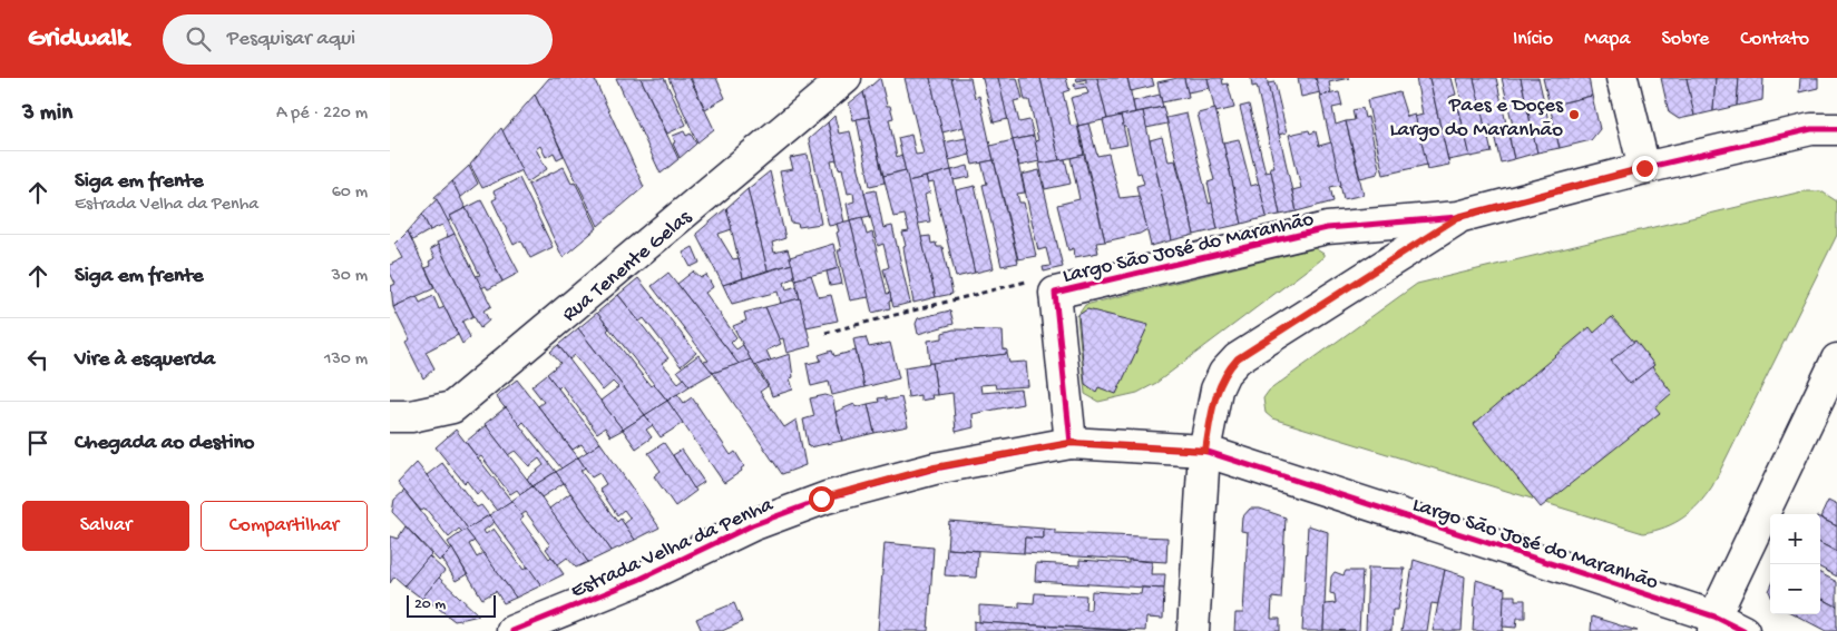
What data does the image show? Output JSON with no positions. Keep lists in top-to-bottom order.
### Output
{
  "streets": {
    "street": ["Largo São José do Maranhão", "Rua Tenente Gelas", "Estrada Velha da Penha"]
  },
  "crossings": [
    ["Largo São José do Maranhão", "Estrada Velha da Penha"]
  ],
  "places": ["Paes e Doçes Largo do Maranhão"],
  "scale_bar": "20 m",
  "page": {
    "header": "Gridwalk",
    "search": "Pesquisar aqui",
    "nav": [
      "Início",
      "Mapa",
      "Sobre",
      "Contato"
    ],
    "heading": ["3 min", "A pé · 220 m"],
    "list": [
      ["Siga em frente", "Estrada Velha da Penha", "60 m"],
      ["Siga em frente", "30 m"],
      ["Vire à esquerda", "130 m"],
      "Chegada ao destino"
    ],
    "buttons": ["Salvar", "Compartilhar"],
    "map_buttons": ["+", "−"],
    "scale": "20 m"
  }
}
